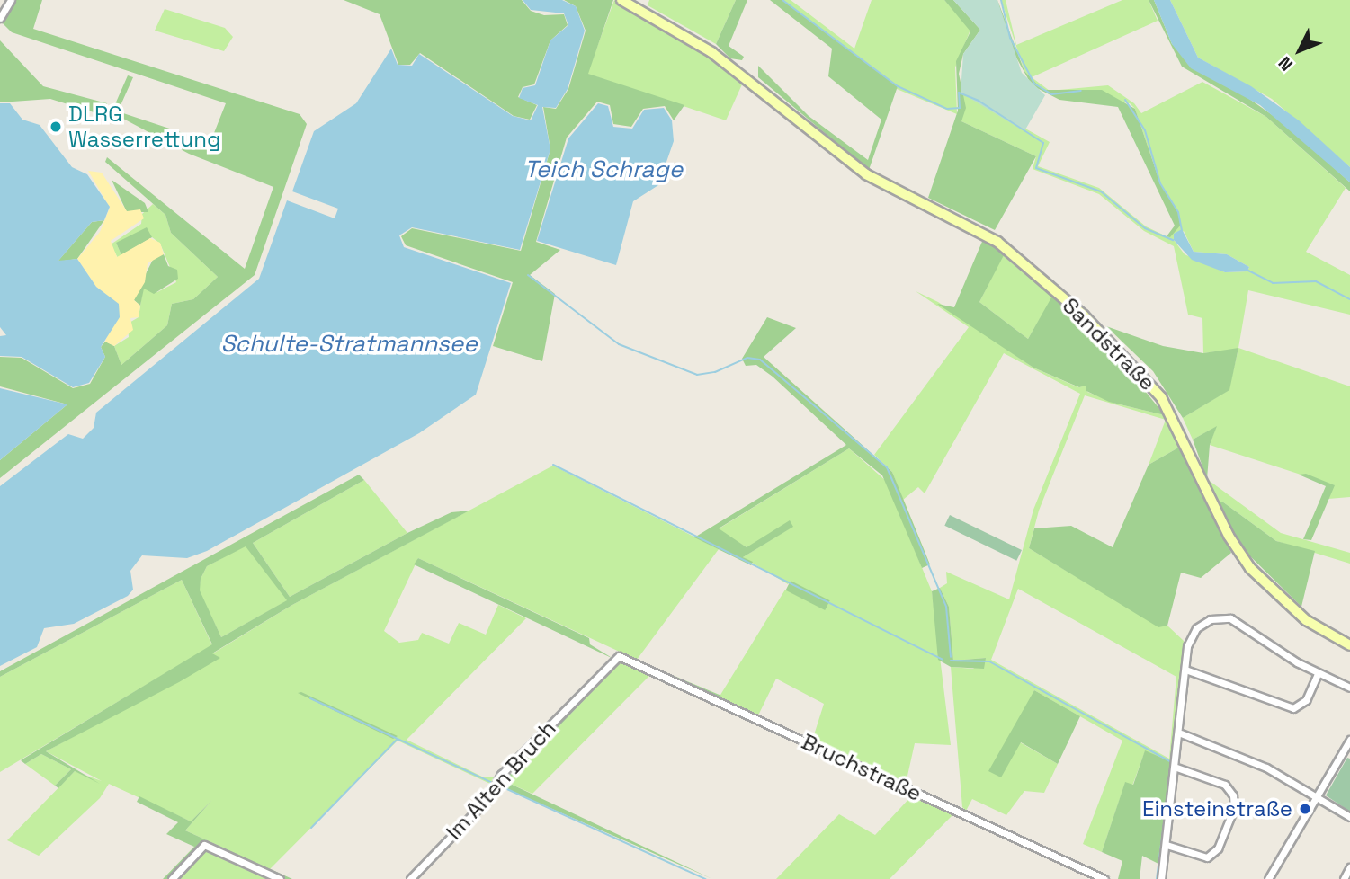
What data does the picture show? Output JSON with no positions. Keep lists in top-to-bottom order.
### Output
{
  "streets": {
    "main road": ["Sandstraße"],
    "street": ["Bruchstraße", "Im Alten Bruch"]
  },
  "crossings": [
    ["Bruchstraße", "Im Alten Bruch"]
  ],
  "water": ["Teich Schrage", "Schulte-Stratmannsee"],
  "places": ["DLRG Wasserrettung", "Einsteinstraße"],
  "north": "bottom left"
}
